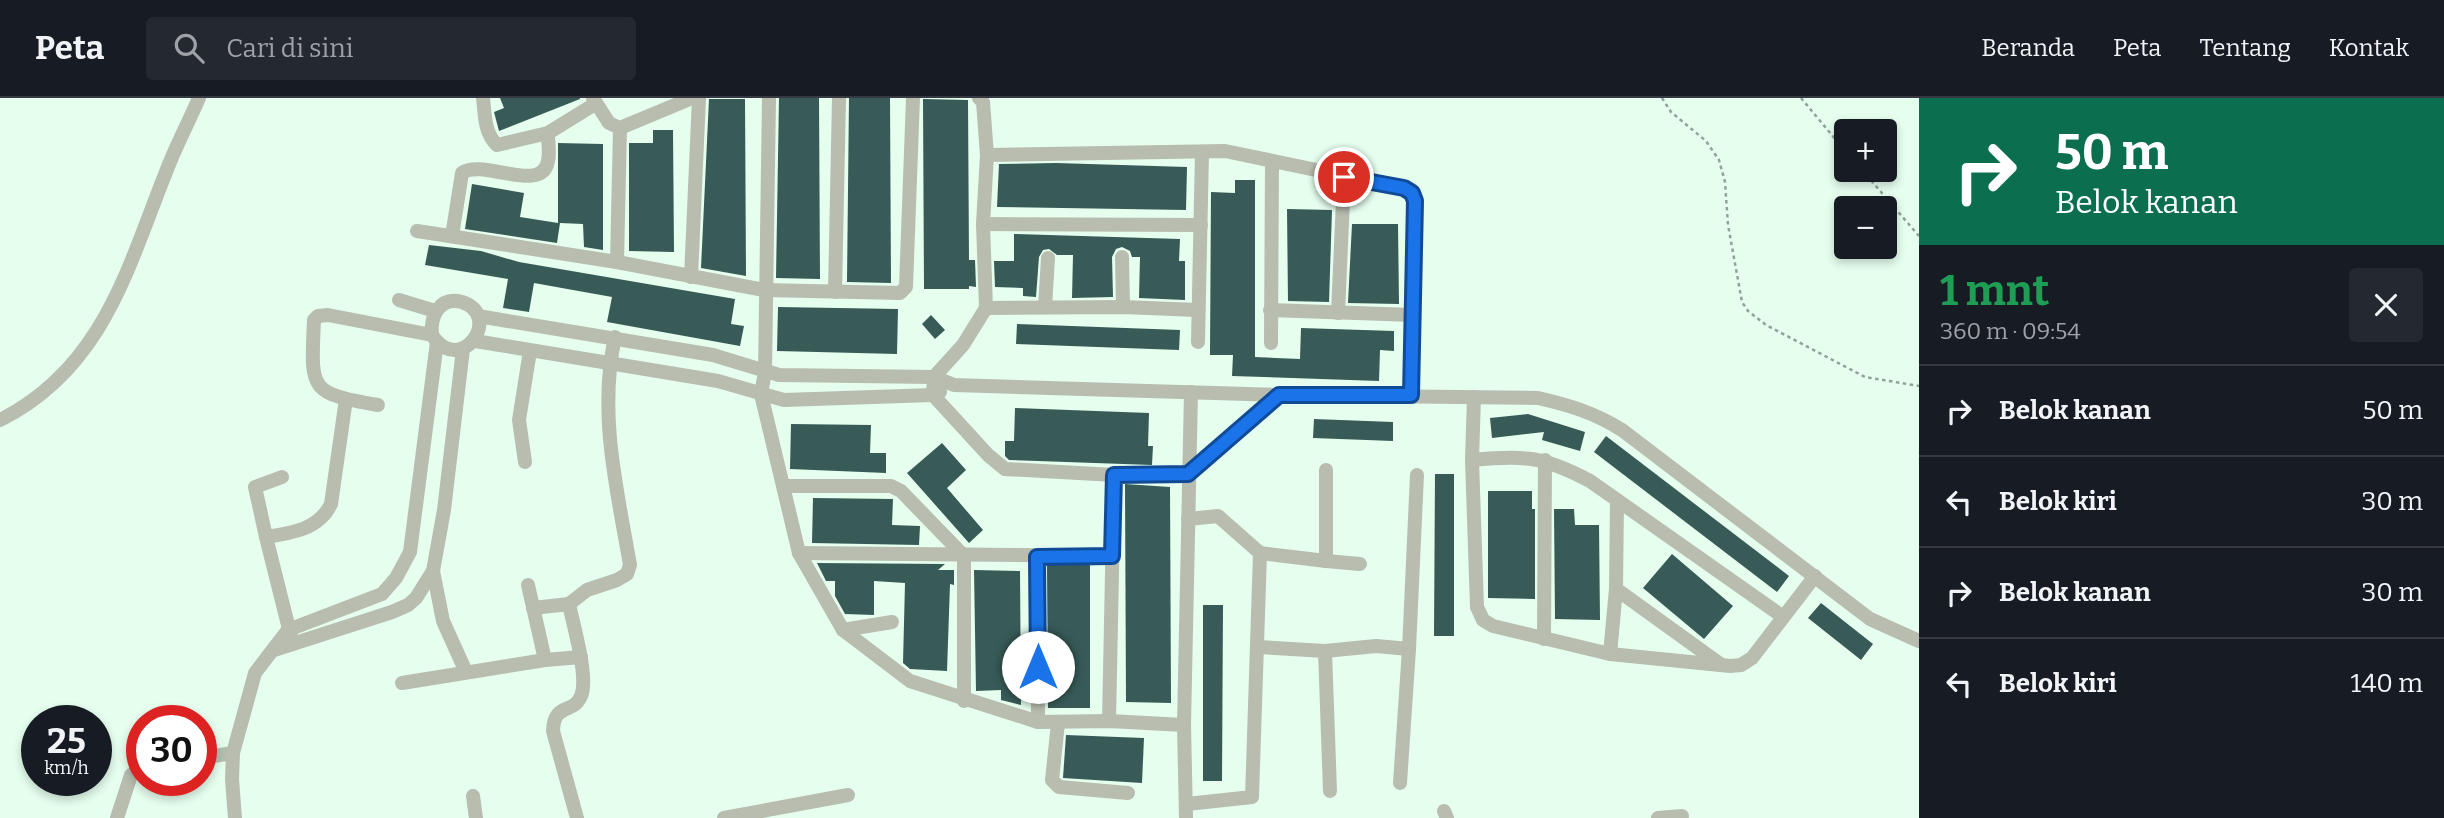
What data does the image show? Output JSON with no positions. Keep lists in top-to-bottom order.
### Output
{
  "page": {
    "header": "Peta",
    "search": "Cari di sini",
    "nav": [
      "Beranda",
      "Peta",
      "Tentang",
      "Kontak"
    ],
    "turn": ["50 m", "Belok kanan"],
    "map_buttons": ["+", "−"],
    "heading": ["1 mnt", "360 m · 09:54"],
    "list": [
      {
        "name": "Belok kanan",
        "value": "50 m"
      },
      {
        "name": "Belok kiri",
        "value": "30 m"
      },
      {
        "name": "Belok kanan",
        "value": "30 m"
      },
      {
        "name": "Belok kiri",
        "value": "140 m"
      }
    ],
    "speed": "25 km/h",
    "limit": "30"
  }
}
